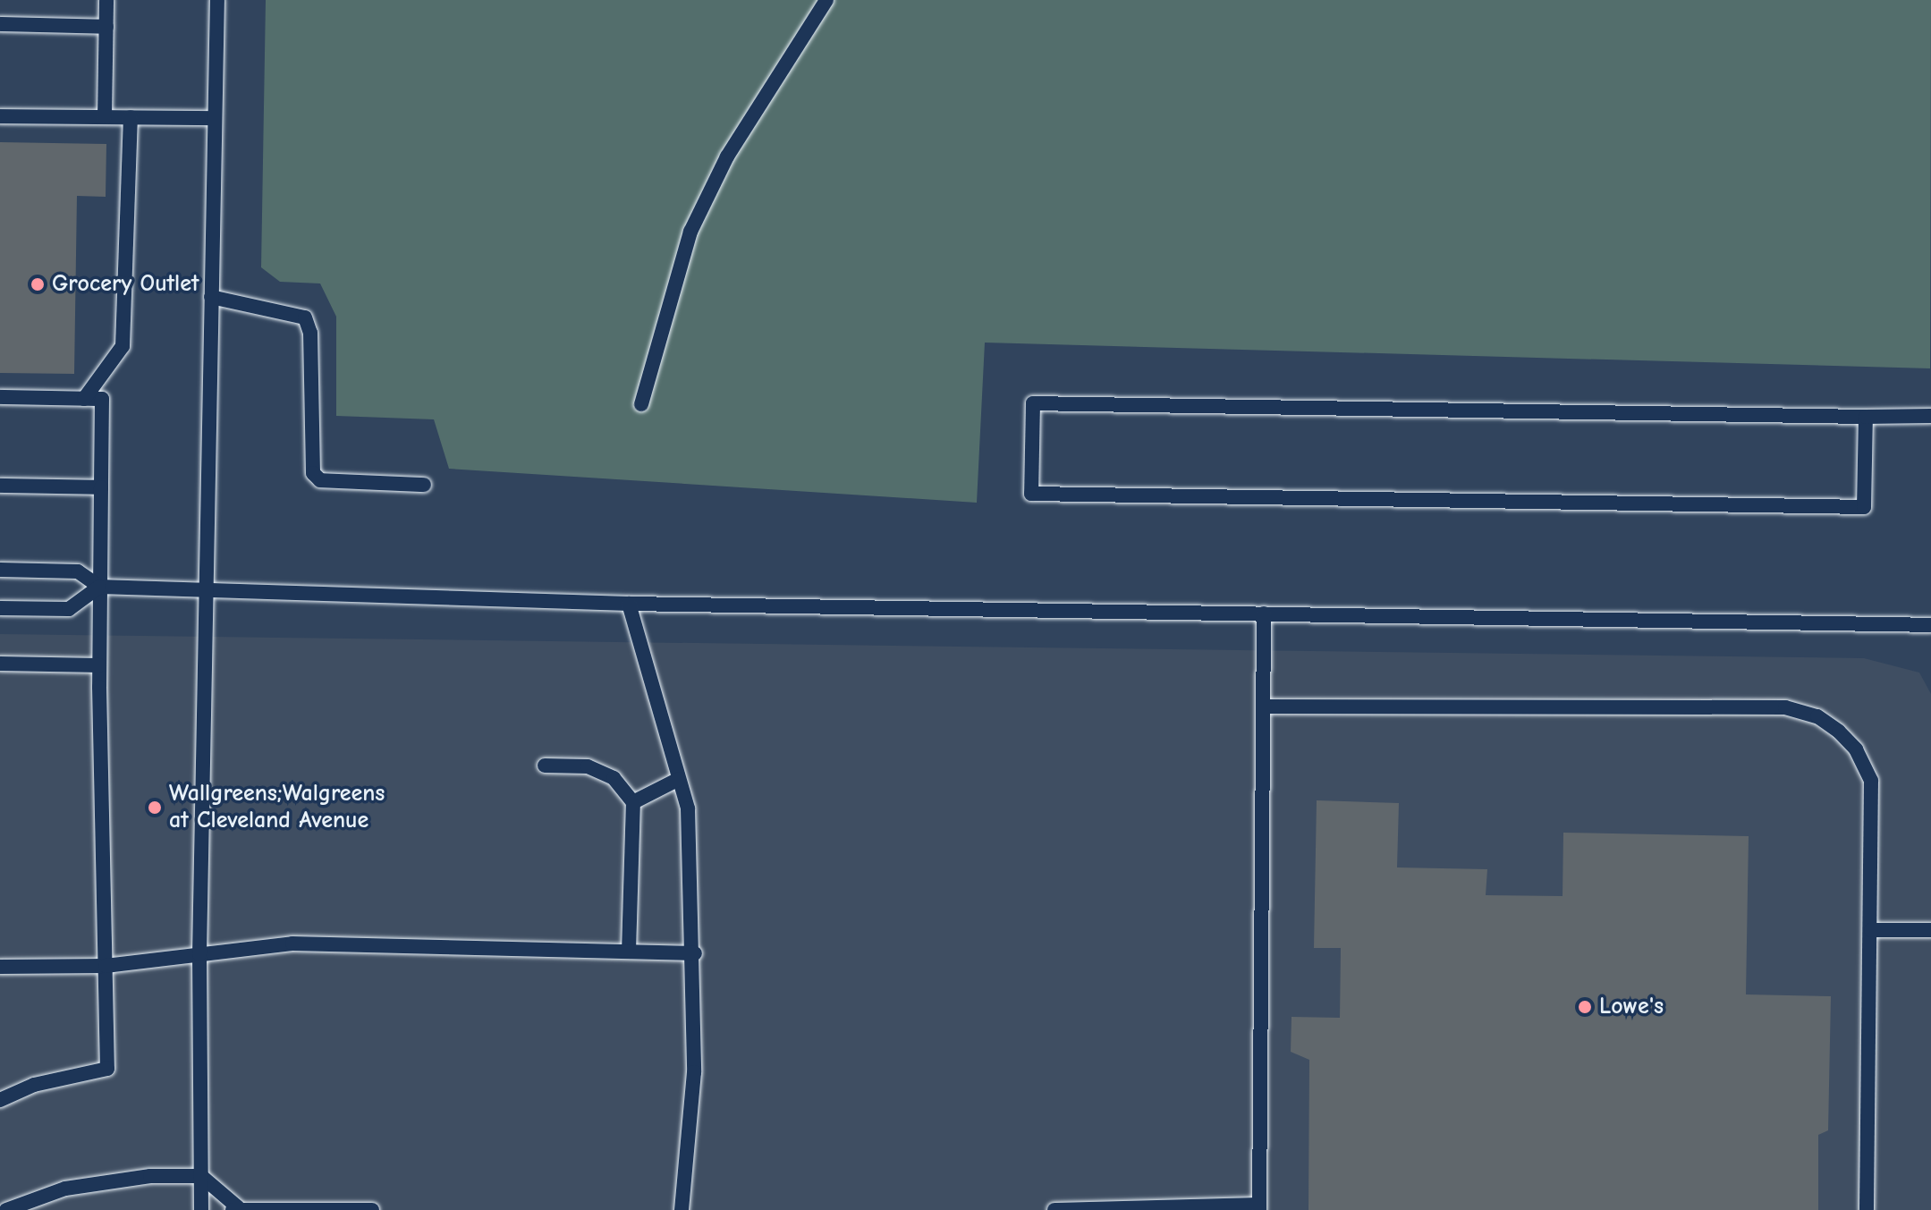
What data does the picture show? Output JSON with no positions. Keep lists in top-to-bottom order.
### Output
{
  "places": ["Grocery Outlet", "Wallgreens;Walgreens at Cleveland Avenue", "Lowe's"]
}
